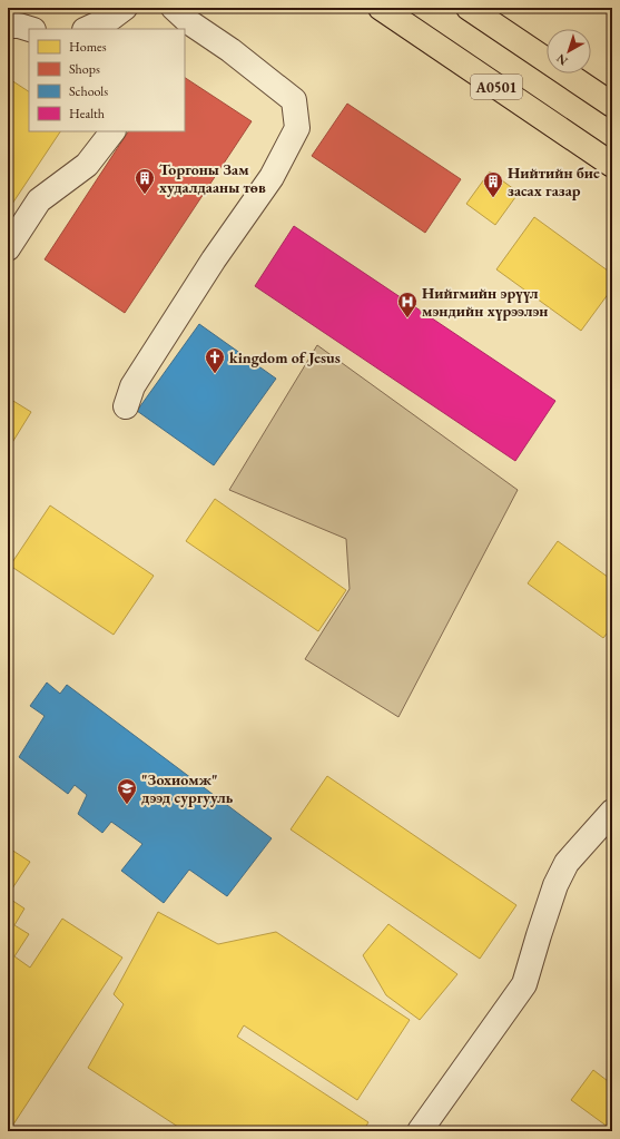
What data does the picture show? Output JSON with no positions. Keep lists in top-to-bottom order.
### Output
{
  "streets": {
    "highway": ["A0501"]
  },
  "places": {
    "building": ["Торгоны Зам худалдааны төв", "Нийтийн бие засах газар"],
    "hospital": ["Нийгмийн эрүүл мэндийн хүрээлэн"],
    "church": ["kingdom of Jesus"],
    "school or university": ["\"Зохиомж\" дээд сургууль"]
  },
  "legend": [
    "Homes",
    "Shops",
    "Schools",
    "Health"
  ],
  "north": "bottom left"
}
